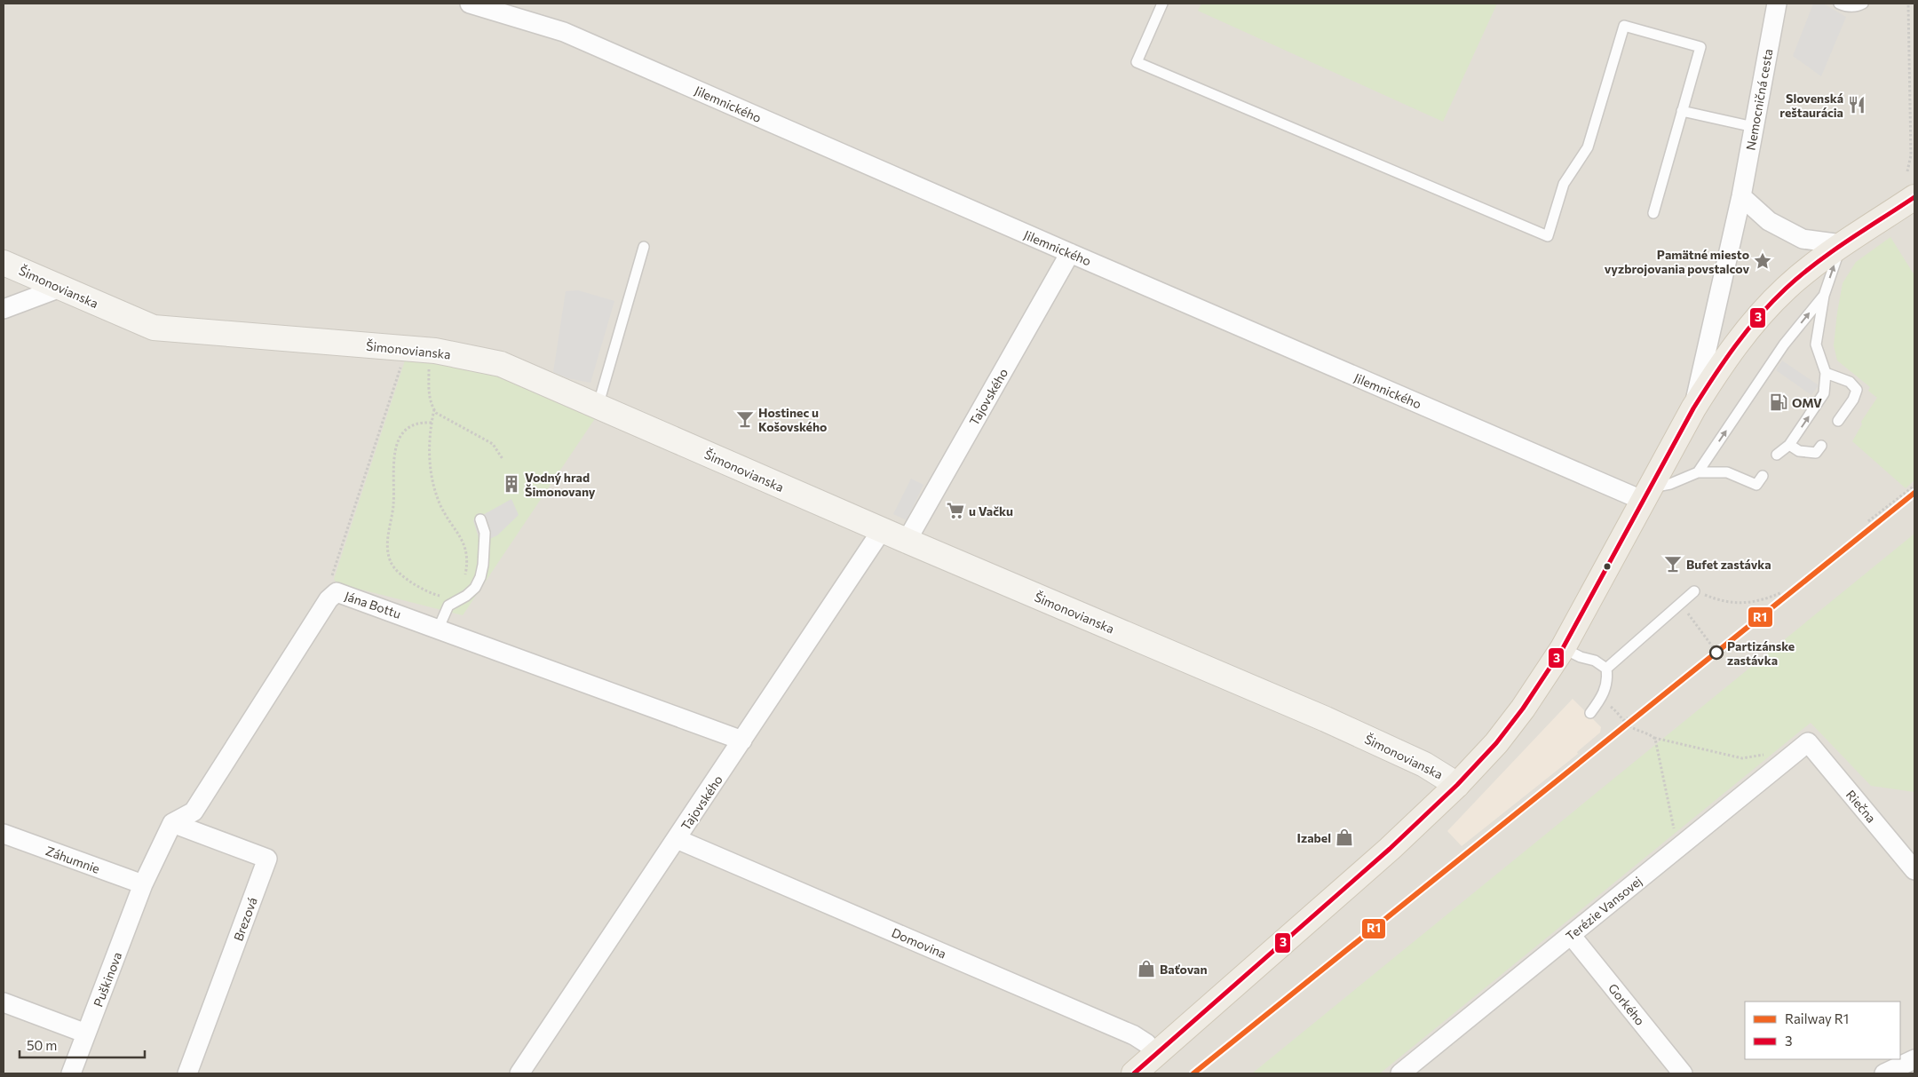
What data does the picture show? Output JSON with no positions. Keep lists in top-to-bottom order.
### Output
{
  "streets": {
    "street": [
      "Nemocničná cesta",
      "Jilemnického",
      "Šimonovianska",
      "Tajovského",
      "Jána Bottu",
      "Riečna",
      "Záhumnie",
      "Terézie Vansovej",
      "Brezová",
      "Domovina",
      "Puškinova",
      "Gorkého"
    ]
  },
  "crossings": [
    ["Jilemnického", "Tajovského"],
    ["Šimonovianska", "Tajovského"],
    ["Tajovského", "Jána Bottu"],
    ["Tajovského", "Domovina"],
    ["Jána Bottu", "Brezová"],
    ["Riečna", "Terézie Vansovej"],
    ["Záhumnie", "Puškinova"],
    ["Terézie Vansovej", "Gorkého"]
  ],
  "places": {
    "restaurant": ["Slovenská reštaurácia"],
    "place": ["Pamätné miesto vyzbrojovania povstalcov"],
    "fuel station": ["OMV"],
    "bar": ["Hostinec u Košovského", "Bufet zastávka"],
    "building": ["Vodný hrad Šimonovany"],
    "supermarket": ["u Vačku"],
    "other": ["Partizánske zastávka"],
    "shop": ["Izabel", "Baťovan"]
  },
  "lines": ["transit line 3", "rail line R1"],
  "legend": ["Railway R1", "3"],
  "scale_bar": "50 m"
}
